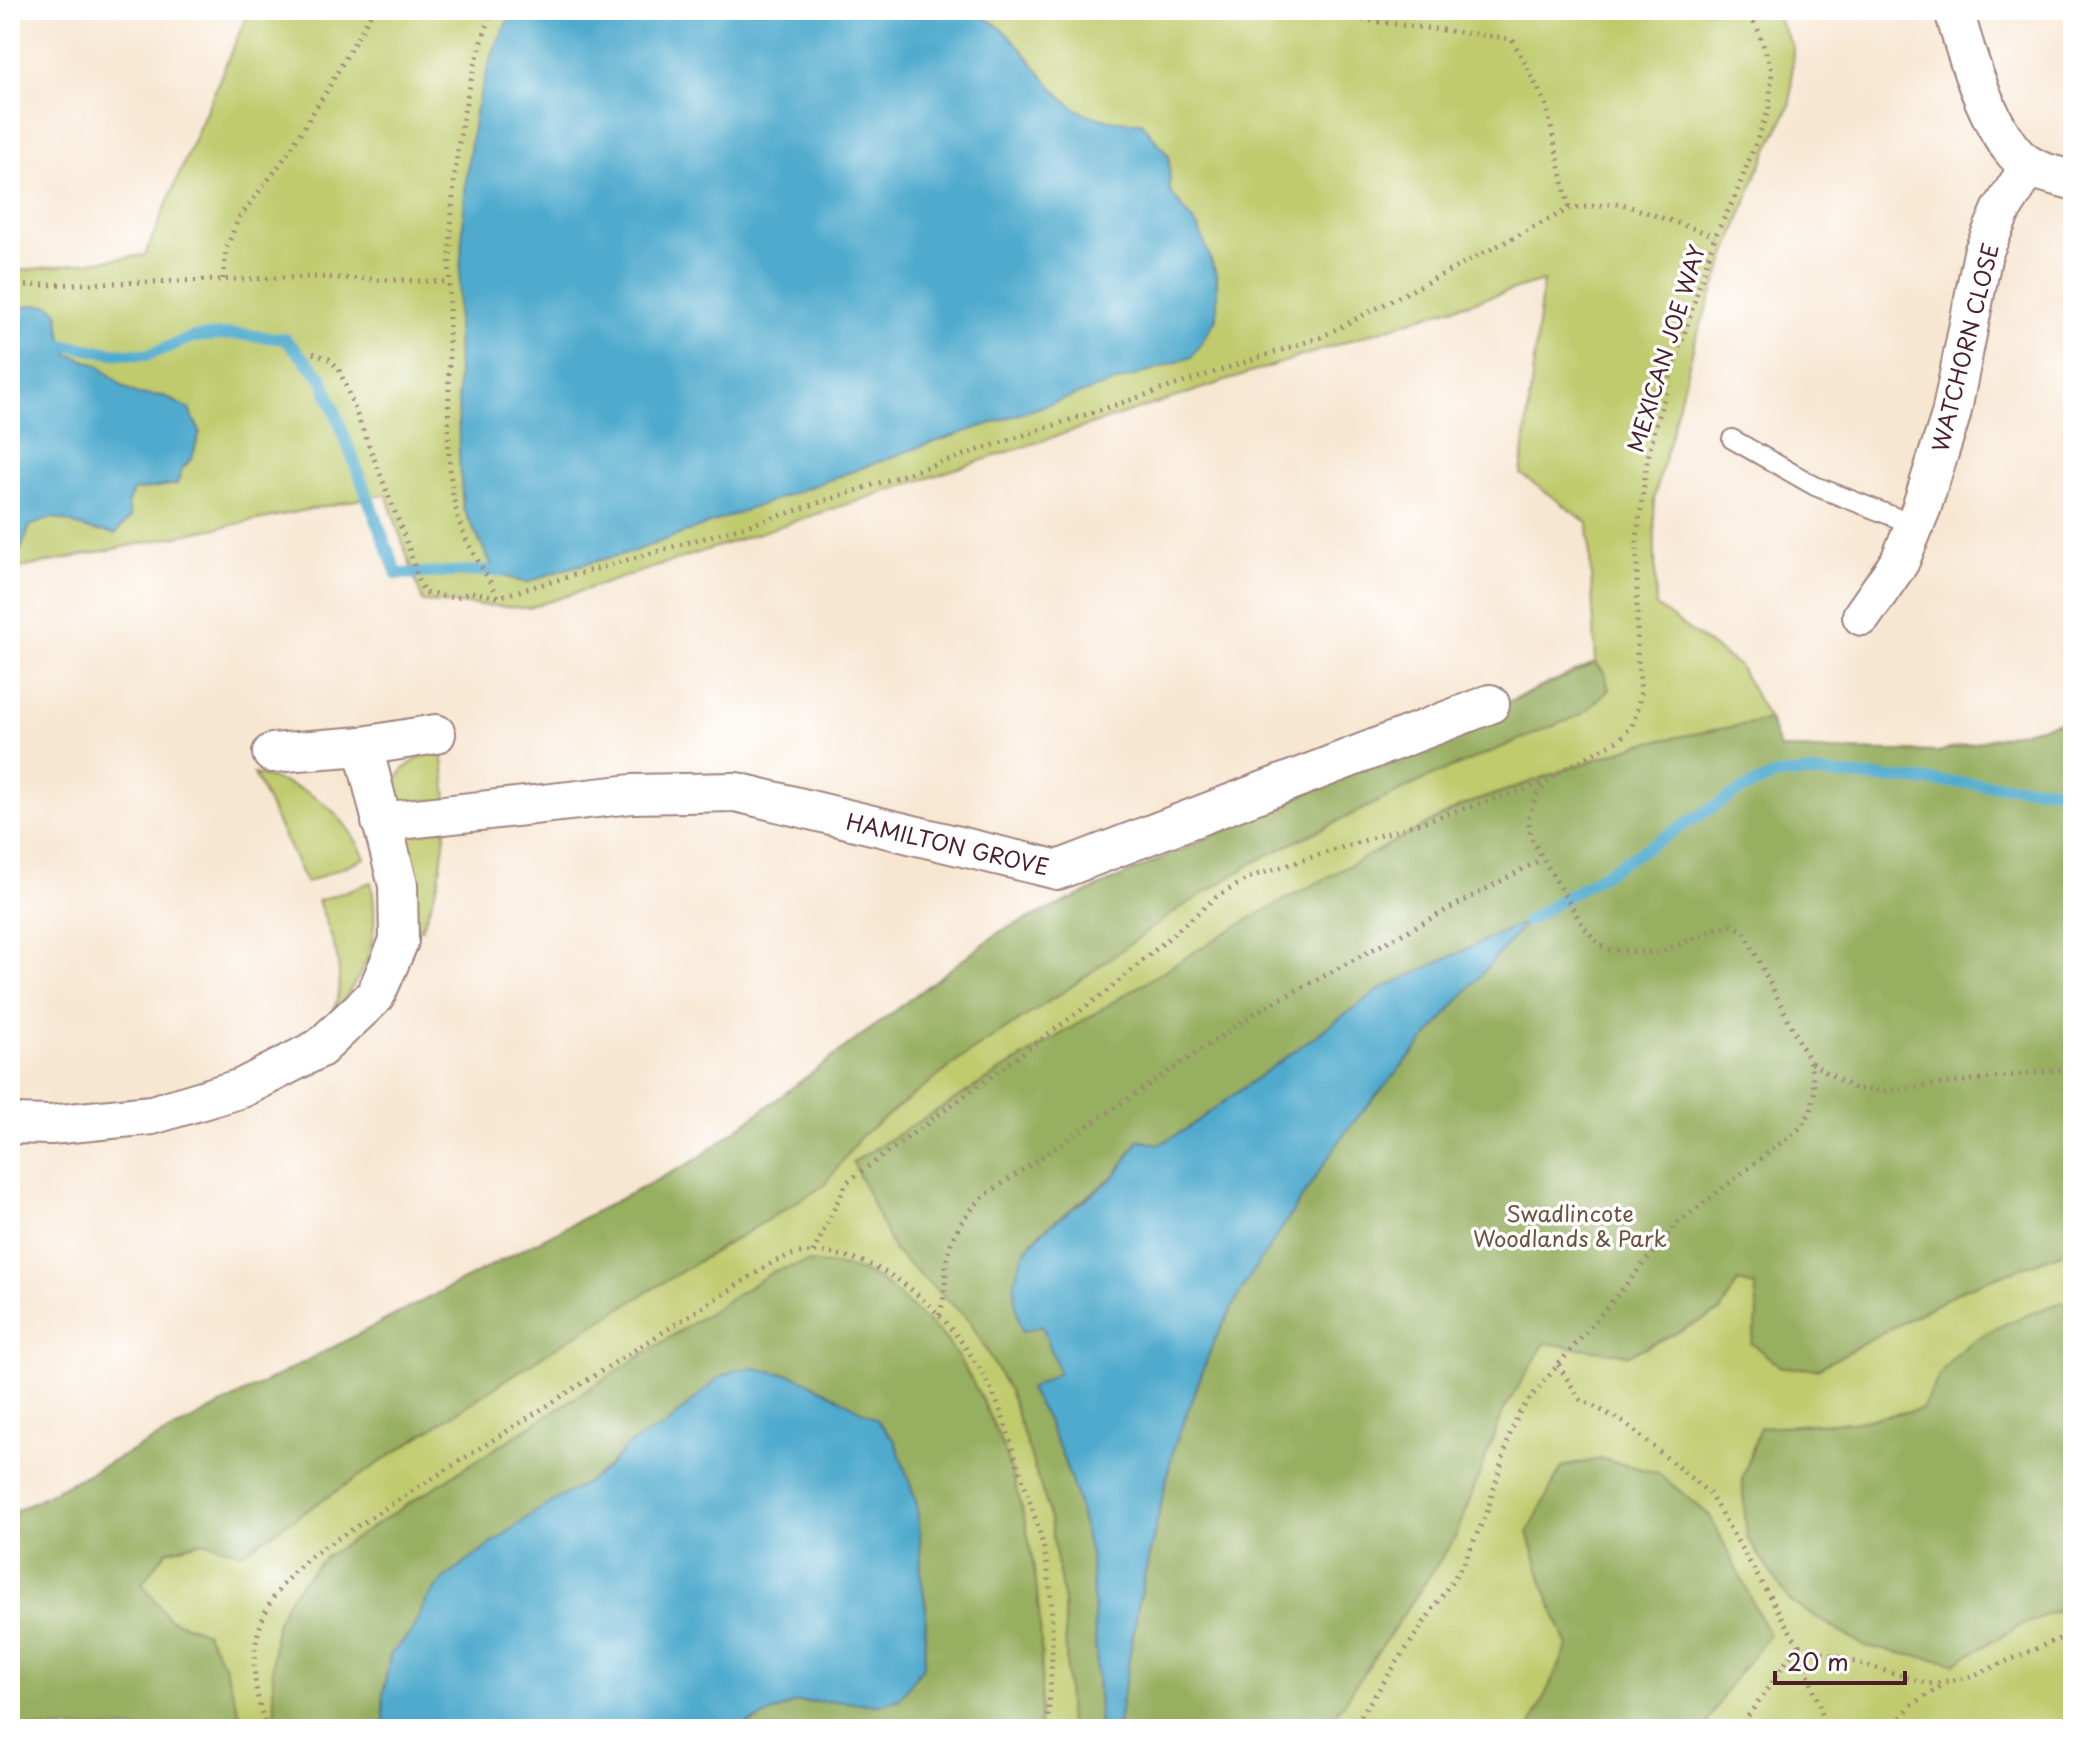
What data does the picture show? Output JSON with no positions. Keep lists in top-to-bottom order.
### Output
{
  "streets": {
    "street": ["WATCHORN CLOSE", "HAMILTON GROVE"],
    "path": ["MEXICAN JOE WAY"]
  },
  "parks": ["Swadlincote Woodlands & Park"],
  "scale_bar": "20 m"
}
